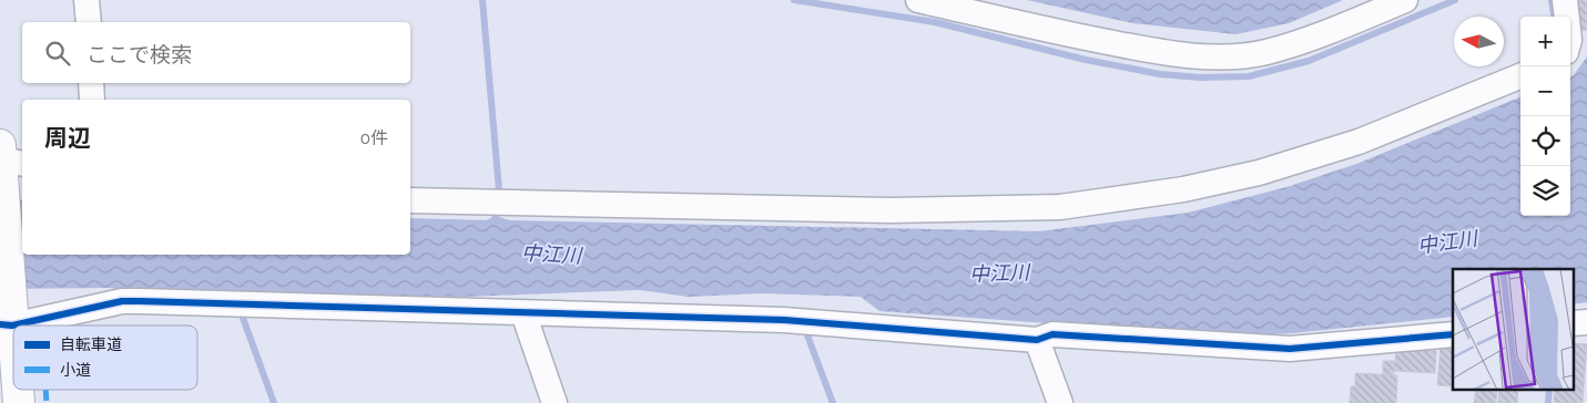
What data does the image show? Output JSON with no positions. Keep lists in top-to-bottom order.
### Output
{
  "water": ["中江川"],
  "legend": ["自転車道", "小道"],
  "north": "left",
  "page": {
    "map_buttons": ["+", "−"],
    "search": "ここで検索",
    "heading": ["周辺", "0件"]
  }
}
